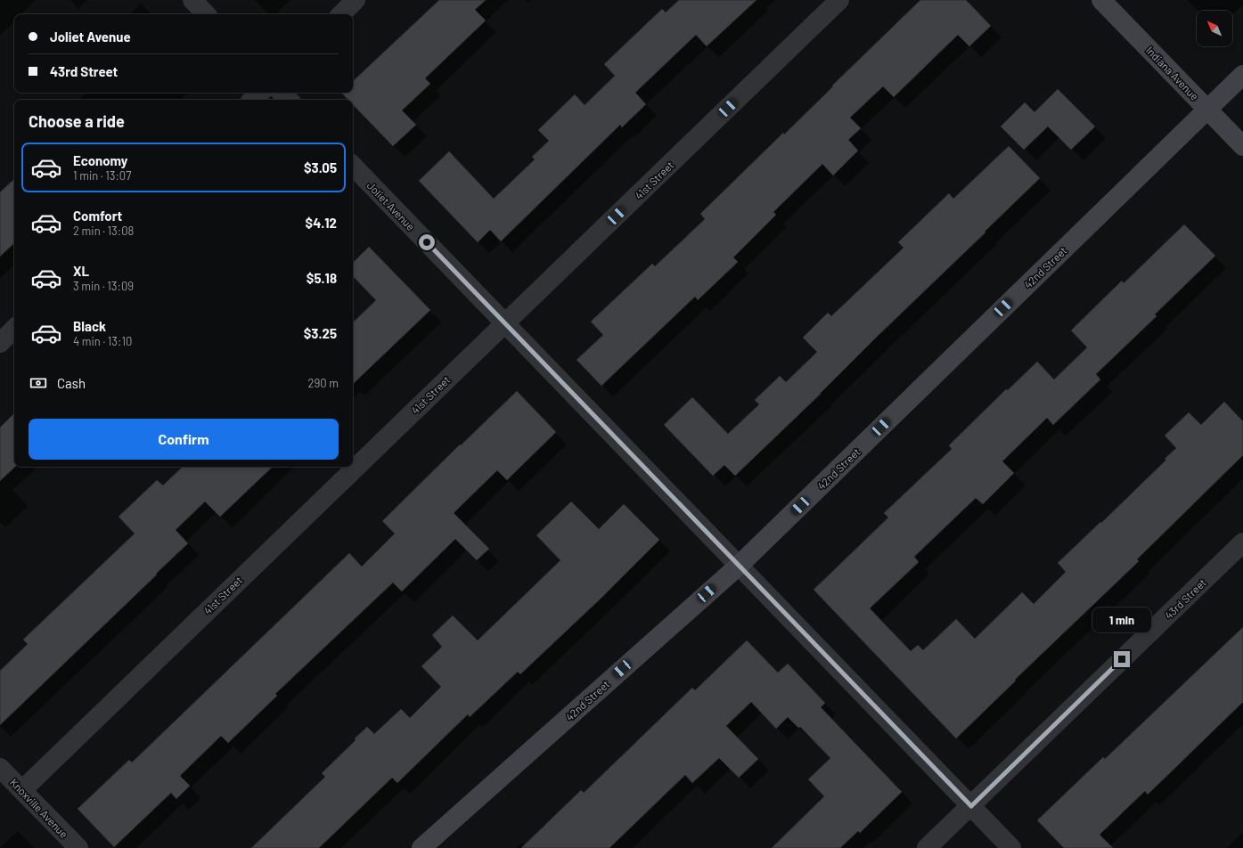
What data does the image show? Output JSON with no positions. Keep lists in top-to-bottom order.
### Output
{
  "streets": {
    "street": [
      "Indiana Avenue",
      "41st Street",
      "Joliet Avenue",
      "42nd Street",
      "43rd Street",
      "Knoxville Avenue"
    ]
  },
  "crossings": [
    ["Indiana Avenue", "42nd Street"],
    ["41st Street", "Joliet Avenue"],
    ["41st Street", "Knoxville Avenue"],
    ["Joliet Avenue", "42nd Street"],
    ["Joliet Avenue", "43rd Street"]
  ],
  "north": "top left",
  "page": {
    "banner": ["Joliet Avenue", "43rd Street"],
    "heading": "Choose a ride",
    "list": [
      {
        "name": "Economy",
        "note": "1 min · 13:07",
        "value": "$3.05"
      },
      {
        "name": "Comfort",
        "note": "2 min · 13:08",
        "value": "$4.12"
      },
      {
        "name": "XL",
        "note": "3 min · 13:09",
        "value": "$5.18"
      },
      {
        "name": "Black",
        "note": "4 min · 13:10",
        "value": "$3.25"
      }
    ],
    "pay": ["Cash", "290 m"],
    "buttons": "Confirm",
    "bubble": "1 min"
  }
}
